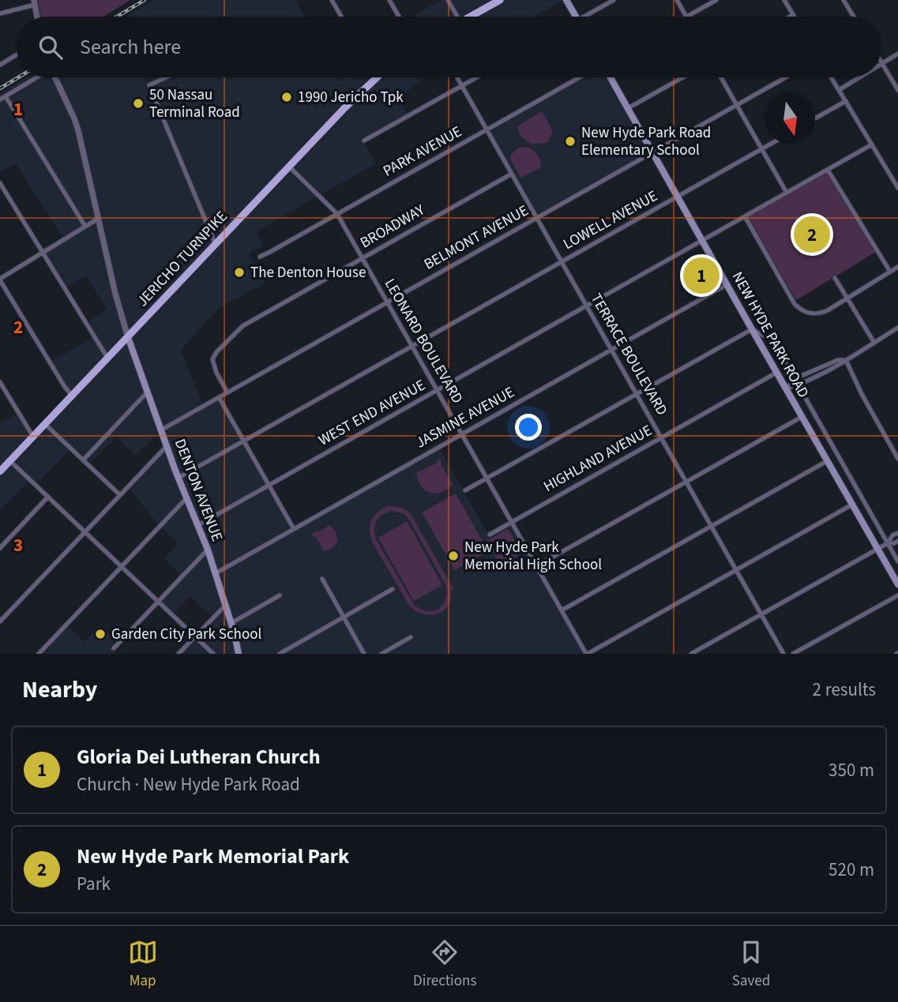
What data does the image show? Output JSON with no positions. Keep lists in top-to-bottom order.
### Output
{
  "streets": {
    "main road": ["JERICHO TURNPIKE", "NEW HYDE PARK ROAD", "DENTON AVENUE"],
    "street": [
      "PARK AVENUE",
      "LOWELL AVENUE",
      "BROADWAY",
      "BELMONT AVENUE",
      "LEONARD BOULEVARD",
      "TERRACE BOULEVARD",
      "WEST END AVENUE",
      "JASMINE AVENUE",
      "HIGHLAND AVENUE"
    ]
  },
  "crossings": [
    ["PARK AVENUE", "LEONARD BOULEVARD"],
    ["PARK AVENUE", "TERRACE BOULEVARD"],
    ["LOWELL AVENUE", "NEW HYDE PARK ROAD"],
    ["LOWELL AVENUE", "LEONARD BOULEVARD"],
    ["LOWELL AVENUE", "TERRACE BOULEVARD"],
    ["LOWELL AVENUE", "DENTON AVENUE"],
    ["BROADWAY", "BELMONT AVENUE"],
    ["BROADWAY", "LEONARD BOULEVARD"],
    ["BROADWAY", "TERRACE BOULEVARD"],
    ["BELMONT AVENUE", "NEW HYDE PARK ROAD"],
    ["BELMONT AVENUE", "LEONARD BOULEVARD"],
    ["BELMONT AVENUE", "TERRACE BOULEVARD"],
    ["BELMONT AVENUE", "DENTON AVENUE"],
    ["JERICHO TURNPIKE", "LEONARD BOULEVARD"],
    ["JERICHO TURNPIKE", "DENTON AVENUE"],
    ["NEW HYDE PARK ROAD", "WEST END AVENUE"],
    ["NEW HYDE PARK ROAD", "JASMINE AVENUE"],
    ["NEW HYDE PARK ROAD", "HIGHLAND AVENUE"],
    ["LEONARD BOULEVARD", "WEST END AVENUE"],
    ["LEONARD BOULEVARD", "JASMINE AVENUE"],
    ["LEONARD BOULEVARD", "HIGHLAND AVENUE"],
    ["TERRACE BOULEVARD", "WEST END AVENUE"],
    ["TERRACE BOULEVARD", "JASMINE AVENUE"],
    ["TERRACE BOULEVARD", "HIGHLAND AVENUE"],
    ["WEST END AVENUE", "DENTON AVENUE"],
    ["JASMINE AVENUE", "DENTON AVENUE"]
  ],
  "places": [
    "1990 Jericho Tpk",
    "50 Nassau Terminal Road",
    "New Hyde Park Road Elementary School",
    "The Denton House",
    "New Hyde Park Memorial High School",
    "Garden City Park School"
  ],
  "north": "bottom",
  "page": {
    "search": "Search here",
    "pins": ["2", "1"],
    "heading": ["Nearby", "2 results"],
    "list": [
      {
        "mark": "1",
        "name": "Gloria Dei Lutheran Church",
        "note": "Church · New Hyde Park Road",
        "value": "350 m"
      },
      {
        "mark": "2",
        "name": "New Hyde Park Memorial Park",
        "note": "Park",
        "value": "520 m"
      }
    ],
    "nav": ["Map", "Directions", "Saved"]
  },
  "grid": {
    "rows": ["1", "2", "3"]
  }
}
